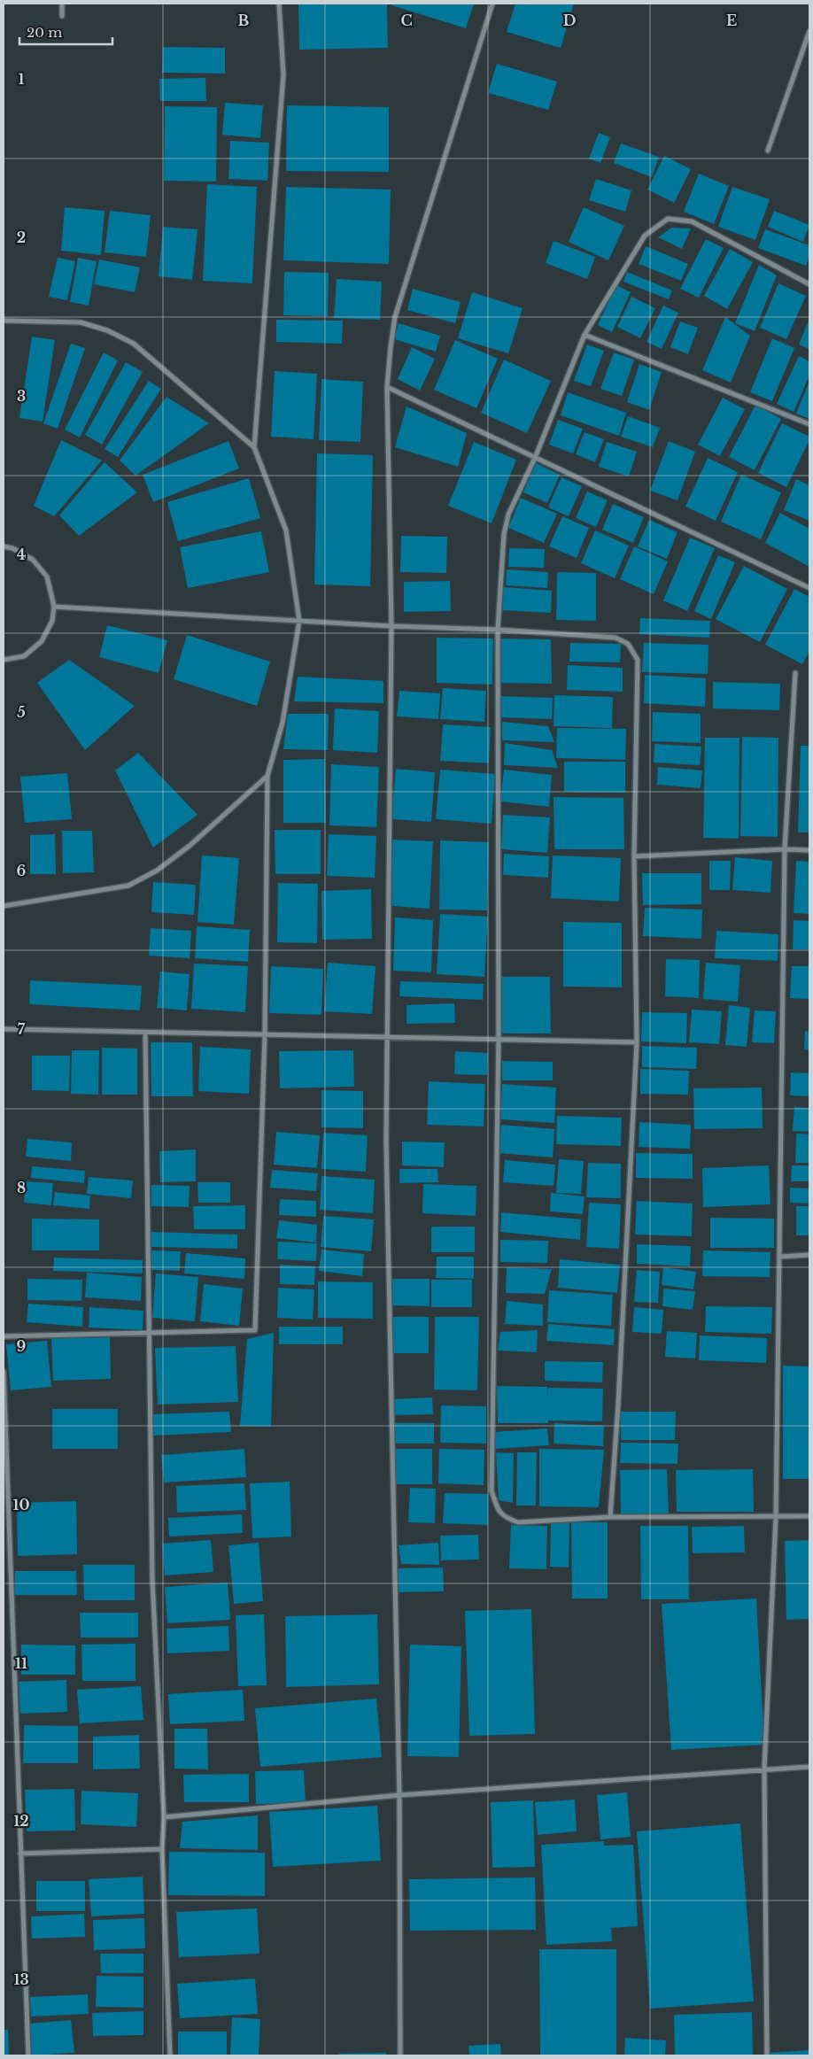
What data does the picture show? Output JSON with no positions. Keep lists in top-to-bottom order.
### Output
{
  "scale_bar": "20 m",
  "grid": {
    "columns": [
      "B",
      "C",
      "D",
      "E"
    ],
    "rows": [
      "1",
      "2",
      "3",
      "4",
      "5",
      "6",
      "7",
      "8",
      "9",
      "10",
      "11",
      "12",
      "13"
    ]
  }
}
